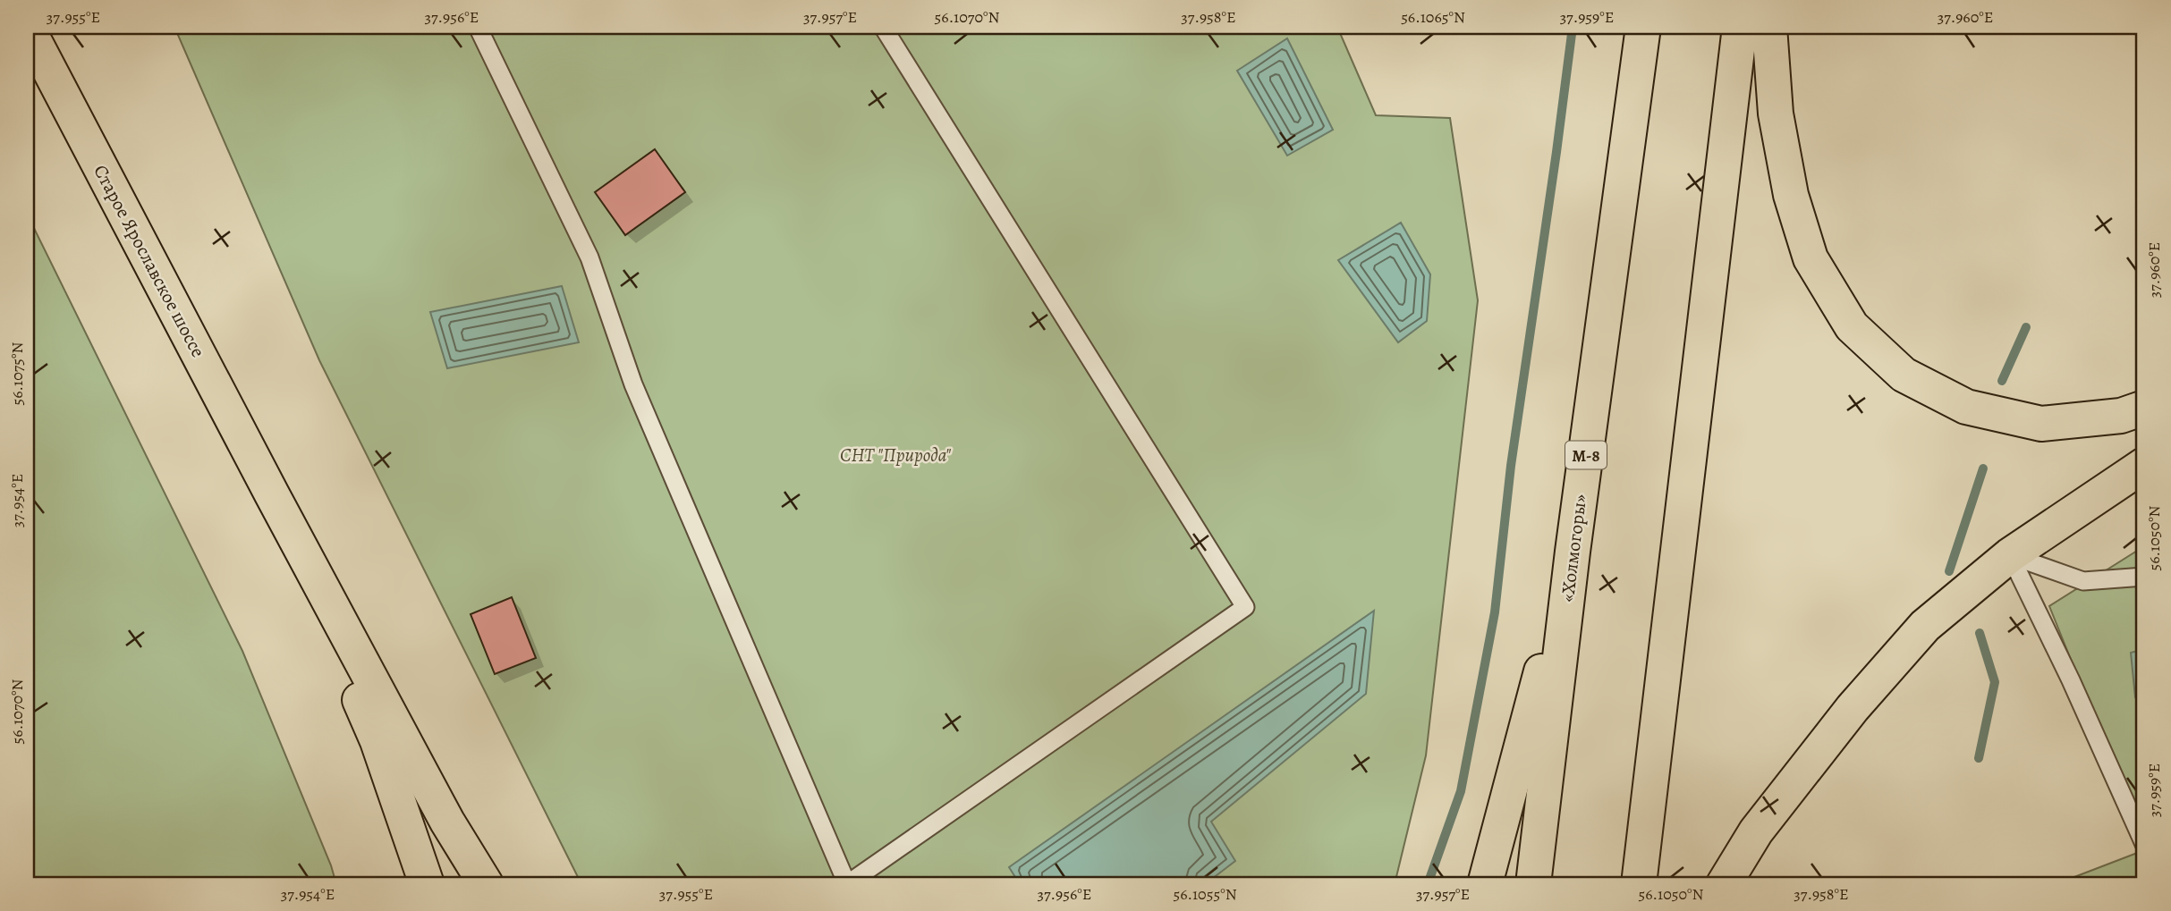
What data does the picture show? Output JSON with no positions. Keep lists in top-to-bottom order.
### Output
{
  "streets": {
    "highway": ["Старое Ярославское шоссе", "М-8", "«Холмогоры»"]
  },
  "parks": ["СНТ \"Природа\""],
  "coordinates": [
    "37.955°E",
    "37.956°E",
    "37.957°E",
    "56.1070°N",
    "37.958°E",
    "56.1065°N",
    "37.959°E",
    "37.960°E",
    "56.1075°N",
    "37.954°E",
    "56.1050°N",
    "56.1055°N"
  ]
}
